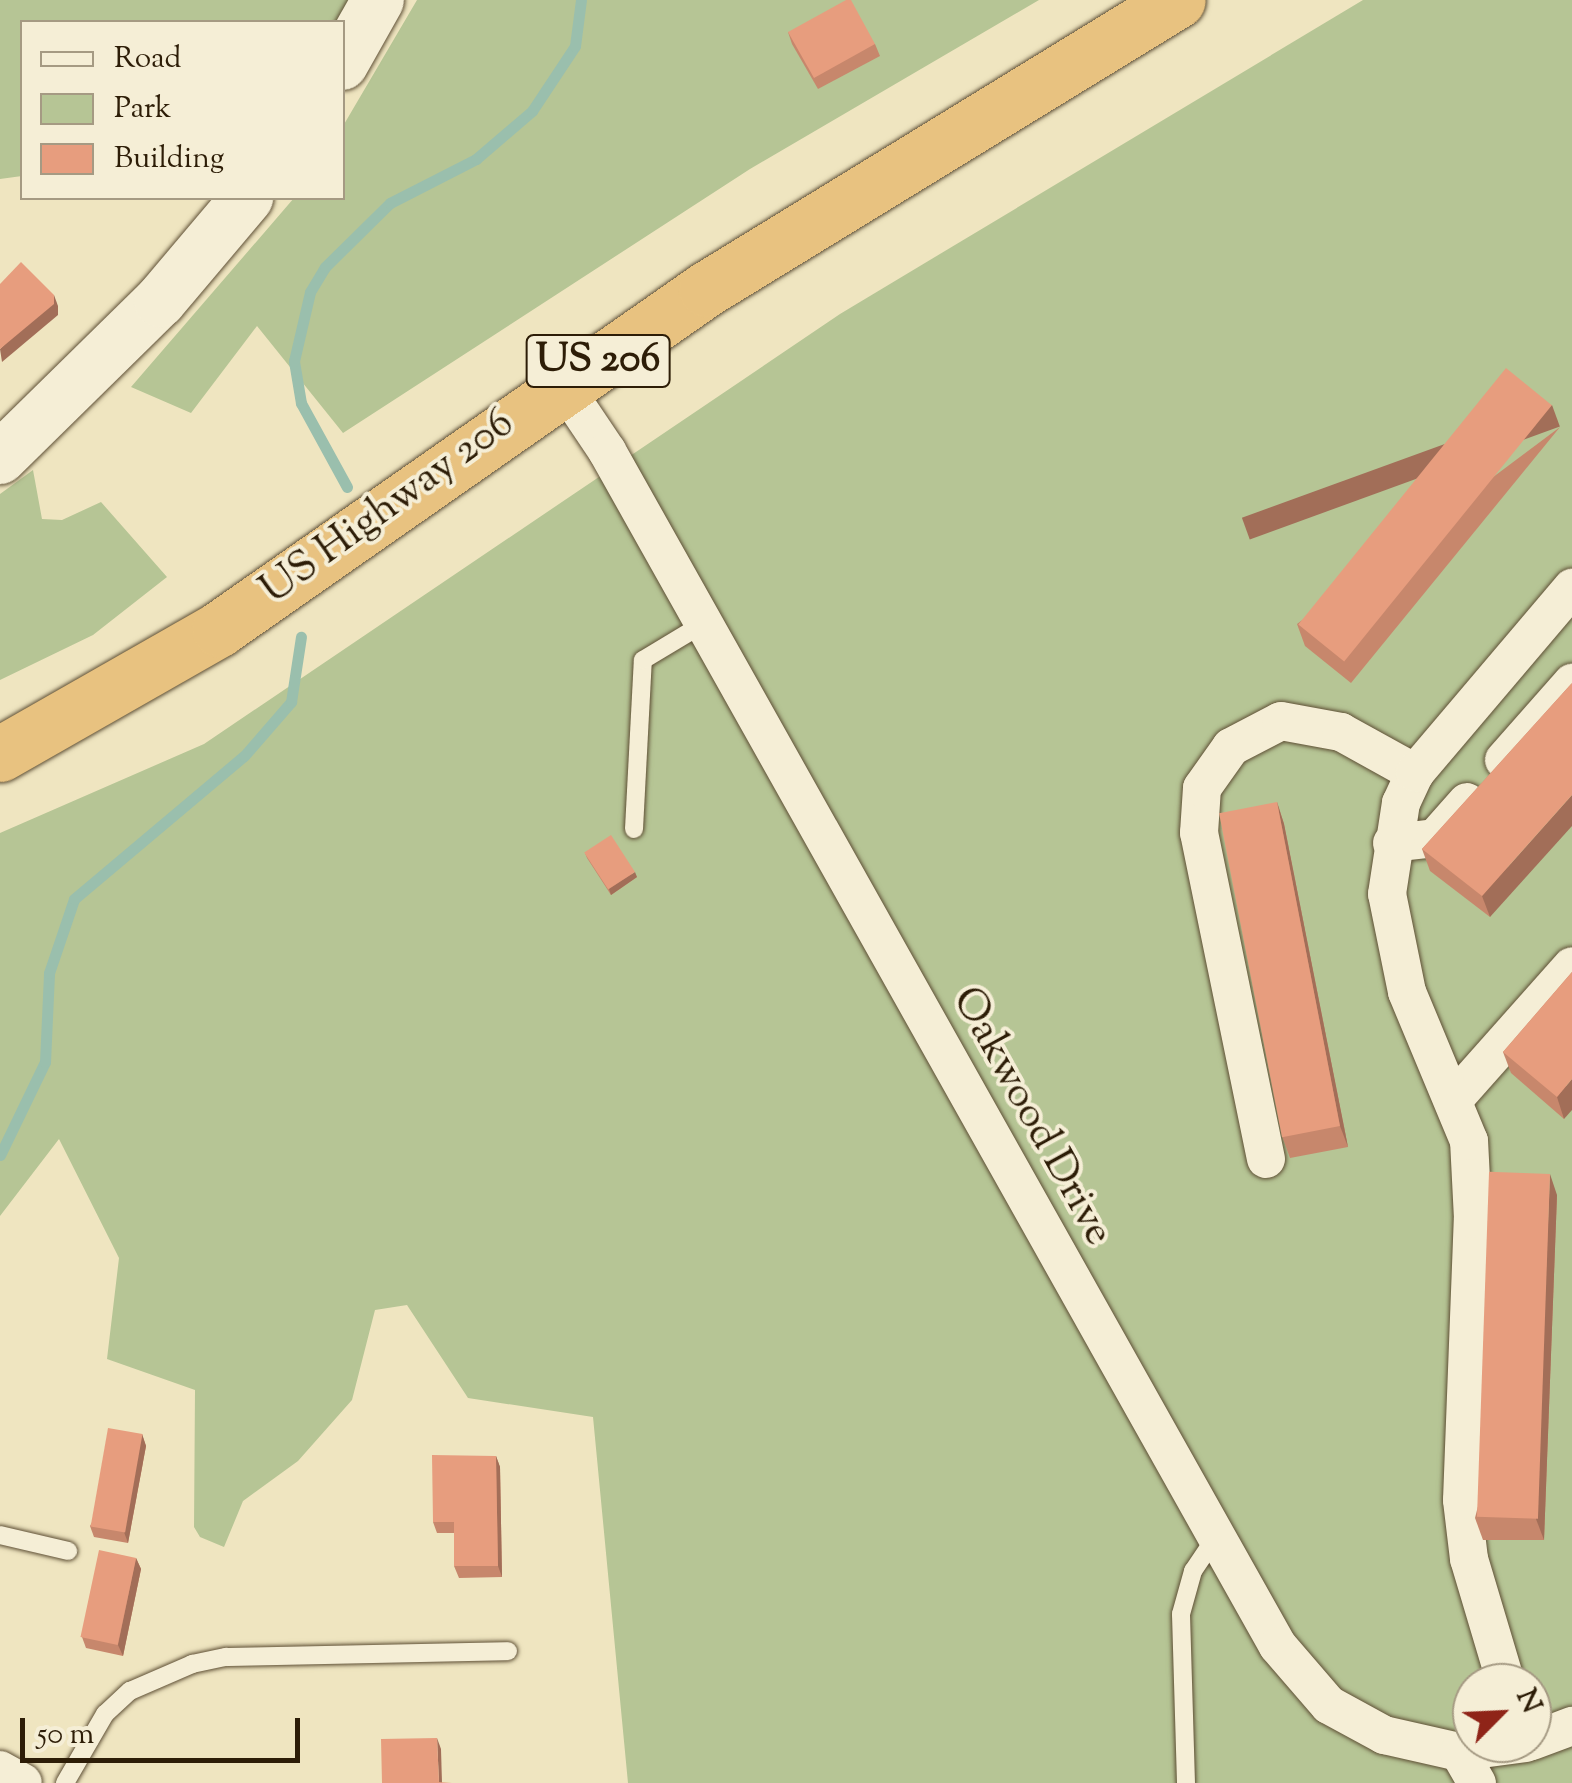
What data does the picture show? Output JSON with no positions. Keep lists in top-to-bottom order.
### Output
{
  "streets": {
    "highway": ["US 206", "US Highway 206"],
    "street": ["Oakwood Drive"]
  },
  "crossings": [
    ["US Highway 206", "Oakwood Drive"]
  ],
  "legend": ["Road", "Park", "Building"],
  "scale_bar": "50 m",
  "north": "top right"
}
